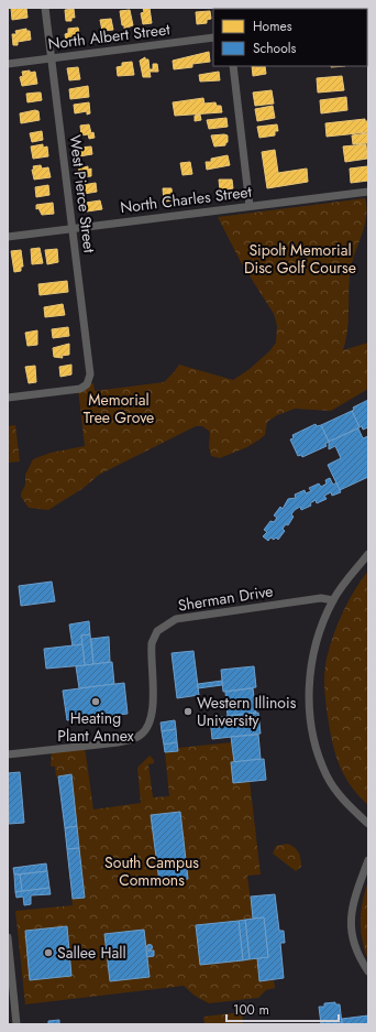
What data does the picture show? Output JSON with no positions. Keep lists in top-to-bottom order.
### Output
{
  "streets": {
    "street": [
      "North Albert Street",
      "West Pierce Street",
      "North Charles Street",
      "Sherman Drive"
    ]
  },
  "crossings": [
    ["North Albert Street", "West Pierce Street"],
    ["West Pierce Street", "North Charles Street"]
  ],
  "parks": ["Sipolt Memorial Disc Golf Course", "Memorial Tree Grove", "South Campus Commons"],
  "places": ["Heating Plant Annex", "Western Illinois University", "Sallee Hall"],
  "legend": ["Homes", "Schools"],
  "scale_bar": "100 m"
}
